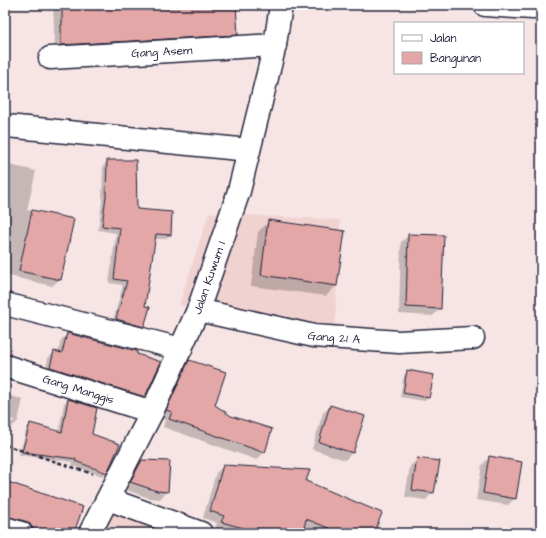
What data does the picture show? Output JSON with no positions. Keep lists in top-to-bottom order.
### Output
{
  "streets": {
    "street": [
      "Gang Asem",
      "Jalan Kuwum 1",
      "Gang 21 A",
      "Gang Manggis"
    ]
  },
  "crossings": [
    ["Gang Asem", "Jalan Kuwum 1"],
    ["Jalan Kuwum 1", "Gang 21 A"],
    ["Jalan Kuwum 1", "Gang Manggis"]
  ],
  "legend": ["Jalan", "Bangunan"]
}
